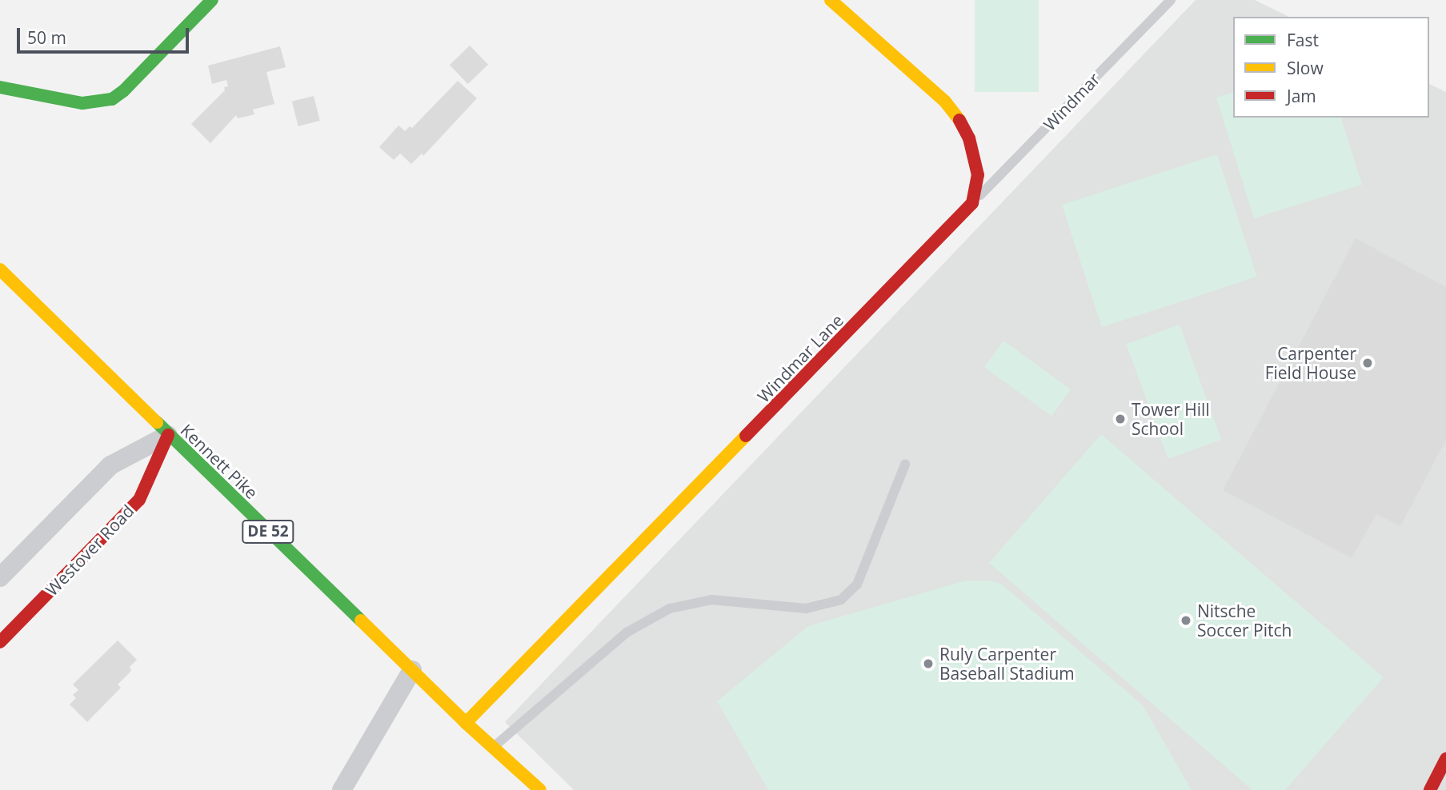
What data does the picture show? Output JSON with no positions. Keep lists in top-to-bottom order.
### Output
{
  "streets": {
    "street": [
      "Windmar Lane",
      "Kennett Pike",
      "DE 52",
      "Westover Road"
    ],
    "lane": ["Windmar"]
  },
  "crossings": [
    ["Windmar", "Windmar Lane"],
    ["Windmar Lane", "Kennett Pike"],
    ["Kennett Pike", "Westover Road"]
  ],
  "places": [
    "Carpenter Field House",
    "Tower Hill School",
    "Nitsche Soccer Pitch",
    "Ruly Carpenter Baseball Stadium"
  ],
  "legend": ["Fast", "Slow", "Jam"],
  "scale_bar": "50 m"
}
